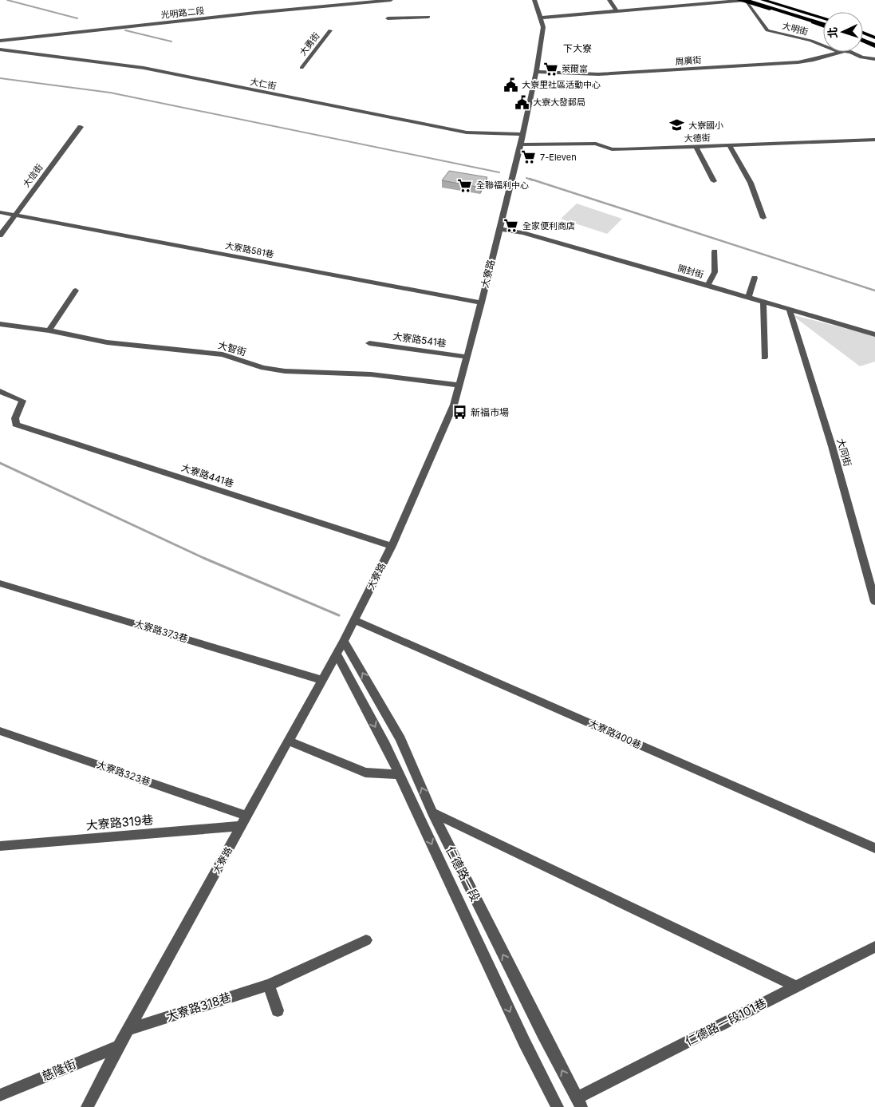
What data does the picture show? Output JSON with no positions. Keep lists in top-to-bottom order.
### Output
{
  "streets": {
    "street": [
      "光明路二段",
      "大明街",
      "大勇街",
      "周廣街",
      "大仁街",
      "大德街",
      "大信街",
      "大寮路581巷",
      "開封街",
      "大寮路",
      "大寮路541巷",
      "大智街",
      "大同街",
      "大寮路441巷",
      "大寮路373巷",
      "大寮路400巷",
      "大寮路323巷",
      "大寮路319巷",
      "仁德路一段",
      "大寮路318巷",
      "仁德路一段101巷",
      "慈隆街"
    ]
  },
  "crossings": [
    ["大明街", "周廣街"],
    ["周廣街", "大寮路"],
    ["大仁街", "大寮路"],
    ["大德街", "大寮路"],
    ["大信街", "大寮路581巷"],
    ["大寮路581巷", "大寮路"],
    ["開封街", "大寮路"],
    ["開封街", "大同街"],
    ["大寮路", "大寮路541巷"],
    ["大寮路", "大智街"],
    ["大寮路", "大寮路441巷"],
    ["大寮路", "大寮路373巷"],
    ["大寮路", "大寮路400巷"],
    ["大寮路", "大寮路323巷"],
    ["大寮路", "大寮路319巷"],
    ["大寮路", "仁德路一段"],
    ["大寮路", "大寮路318巷"],
    ["大寮路", "慈隆街"],
    ["大寮路323巷", "大寮路319巷"],
    ["仁德路一段", "仁德路一段101巷"]
  ],
  "districts": ["下大寮"],
  "places": {
    "supermarket": [
      "萊爾富",
      "7-Eleven",
      "全聯福利中心",
      "全家便利商店"
    ],
    "public building": ["大寮里社區活動中心", "大寮大發郵局"],
    "school or university": ["大寮國小"],
    "bus stop": ["新福市場"]
  },
  "north": "left"
}
